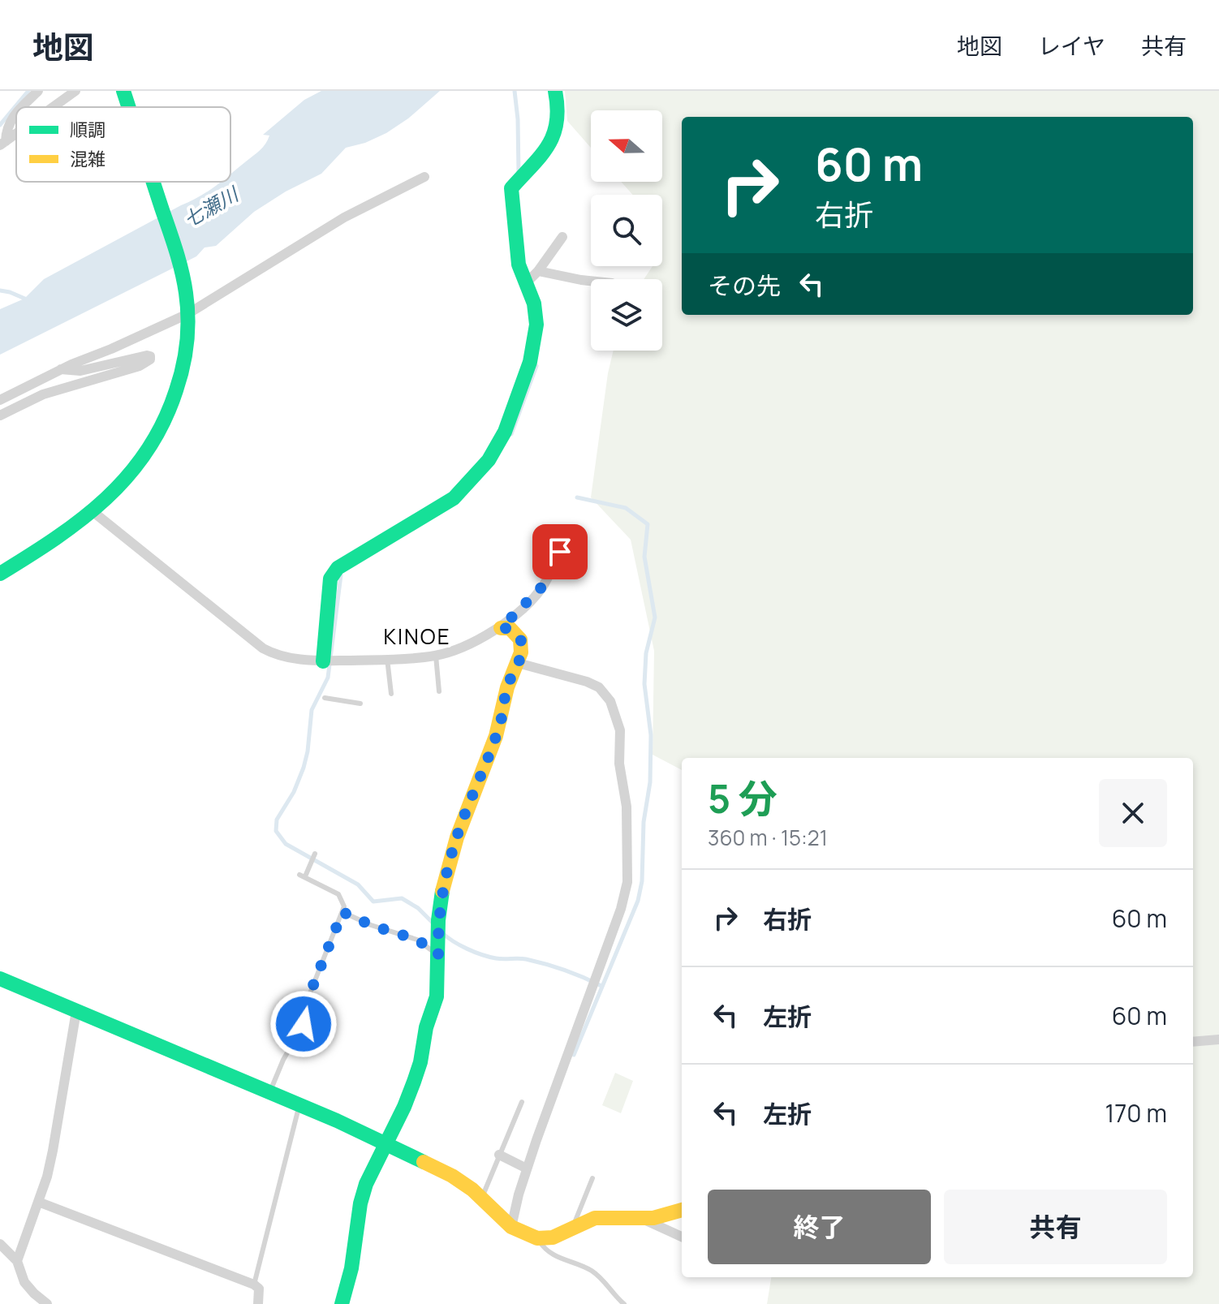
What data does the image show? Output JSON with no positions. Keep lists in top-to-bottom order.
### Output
{
  "districts": ["KINOE"],
  "water": ["七瀬川"],
  "legend": ["順調", "混雑"],
  "north": "left",
  "page": {
    "header": "地図",
    "nav": ["地図", "レイヤ", "共有"],
    "turn": ["60 m", "右折"],
    "then": "その先",
    "heading": ["5 分", "360 m · 15:21"],
    "list": [
      {
        "name": "右折",
        "value": "60 m"
      },
      {
        "name": "左折",
        "value": "60 m"
      },
      {
        "name": "左折",
        "value": "170 m"
      }
    ],
    "buttons": ["終了", "共有"]
  }
}
